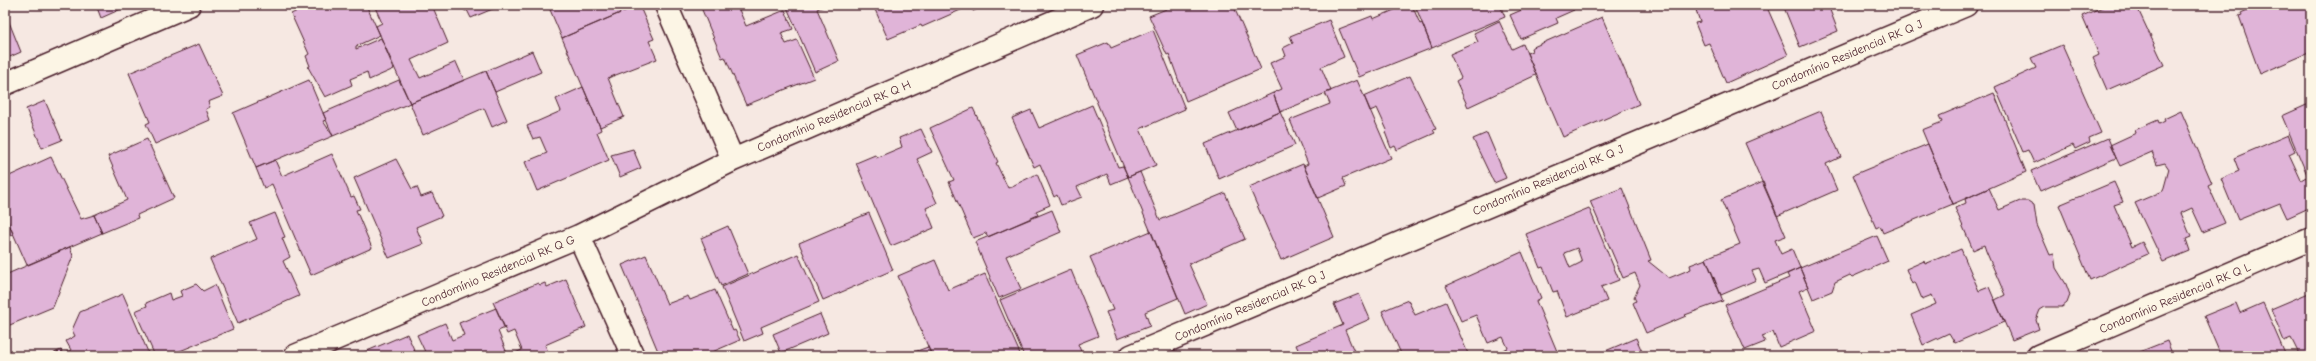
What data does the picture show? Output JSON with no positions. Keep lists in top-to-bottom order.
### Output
{
  "streets": {
    "street": [
      "Condomínio Residencial RK Q J",
      "Condomínio Residencial RK Q H",
      "Condomínio Residencial RK Q G",
      "Condomínio Residencial RK Q L"
    ]
  },
  "crossings": [
    ["Condomínio Residencial RK Q H", "Condomínio Residencial RK Q G"]
  ]
}
